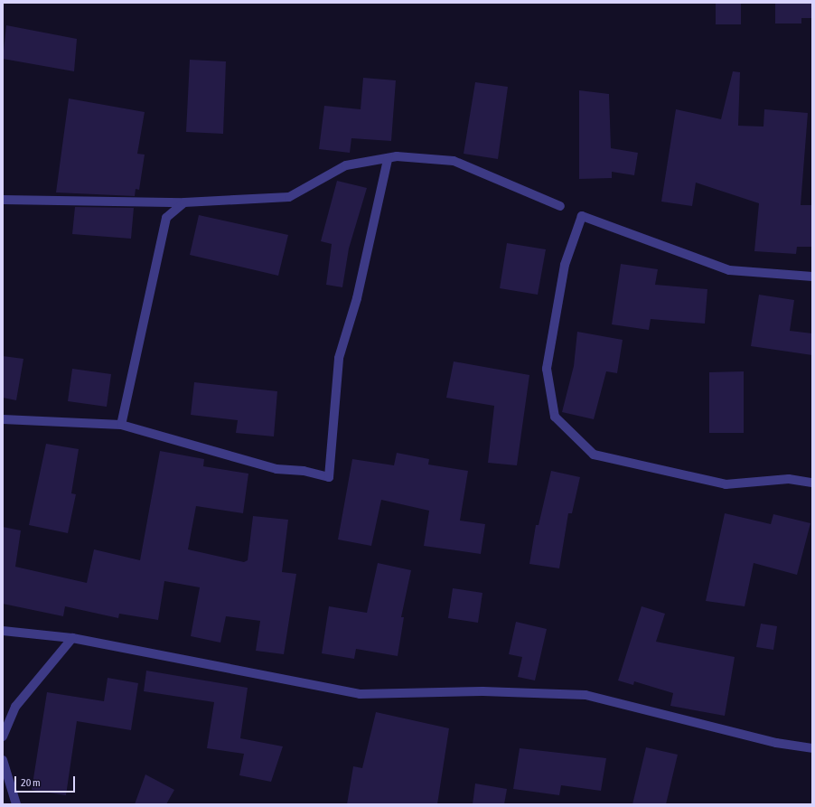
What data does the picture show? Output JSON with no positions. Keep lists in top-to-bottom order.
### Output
{
  "scale_bar": "20 m"
}
